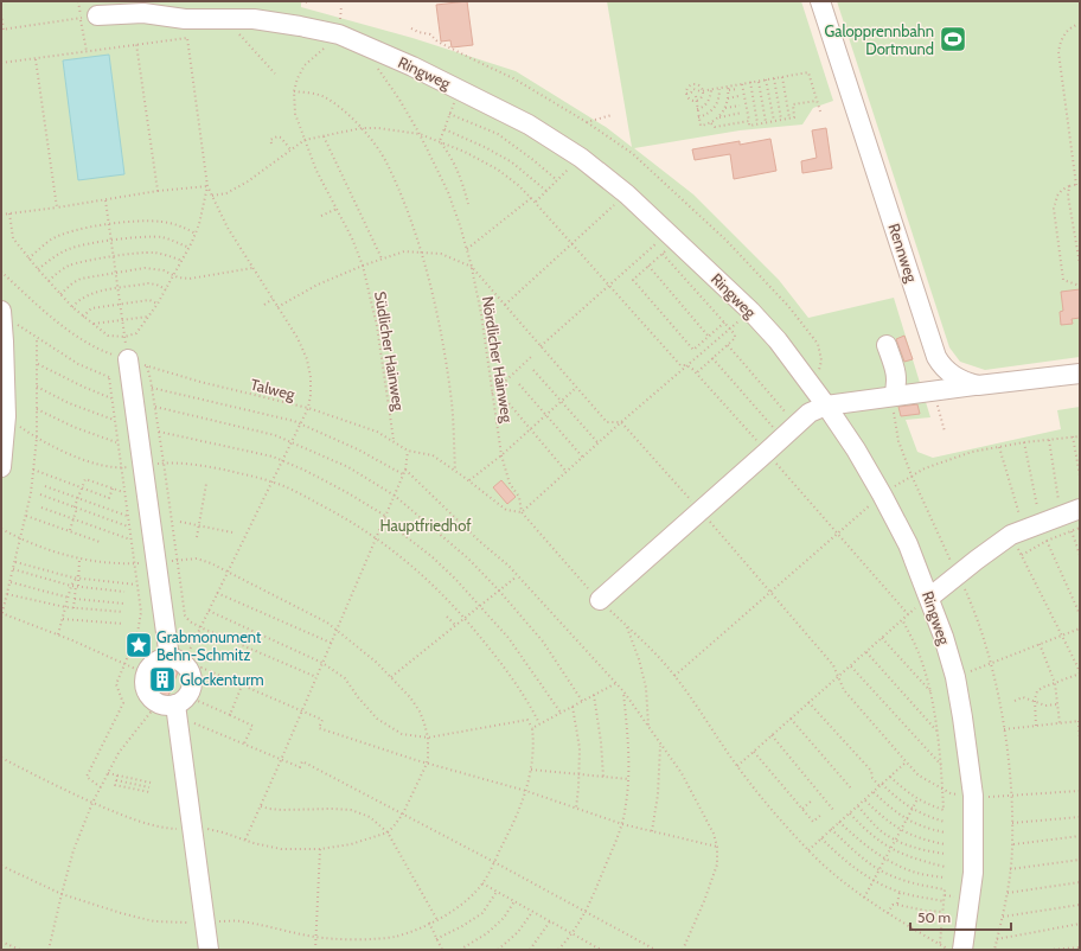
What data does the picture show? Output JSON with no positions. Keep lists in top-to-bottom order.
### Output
{
  "streets": {
    "street": ["Ringweg", "Rennweg"],
    "path": ["Südlicher Hainweg", "Nördlicher Hainweg", "Talweg"]
  },
  "crossings": [
    ["Südlicher Hainweg", "Talweg"]
  ],
  "parks": ["Hauptfriedhof"],
  "places": {
    "sports": ["Galopprennbahn Dortmund"],
    "place": ["Grabmonument Behn-Schmitz"],
    "building": ["Glockenturm"]
  },
  "scale_bar": "50 m"
}
